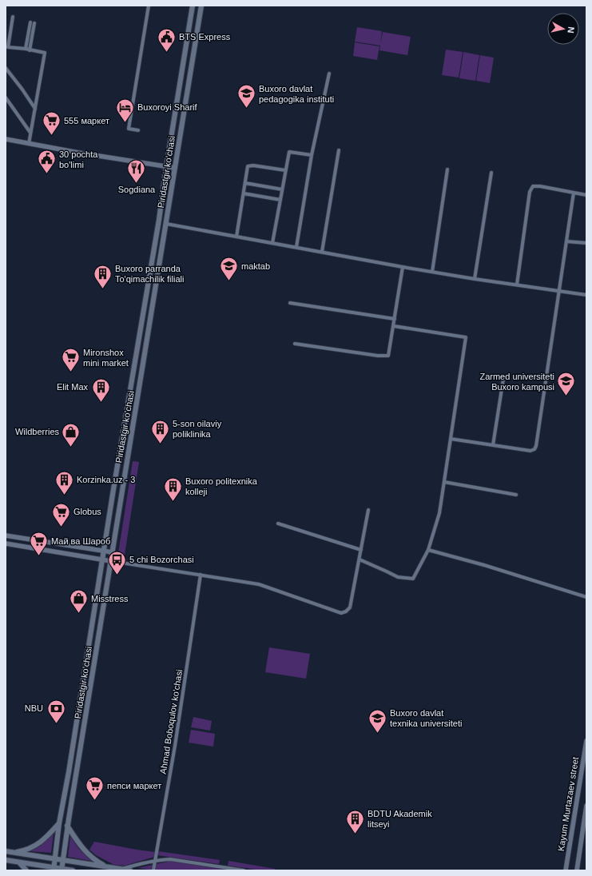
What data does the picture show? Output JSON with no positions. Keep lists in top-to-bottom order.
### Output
{
  "streets": {
    "main road": ["Piridastgir ko'chasi"],
    "street": ["Ahmad Boboqulov ko'chasi", "Kayum Murtazaev street"]
  },
  "places": {
    "public building": ["BTS Express", "30 pochta bo'limi"],
    "school or university": [
      "Buxoro davlat pedagogika instituti",
      "maktab",
      "Zarmed universiteti Buxoro kampusi",
      "Buxoro davlat texnika universiteti"
    ],
    "hotel": ["Buxoroyi Sharif"],
    "supermarket": [
      "555 маркет",
      "Mironshox mini market",
      "Globus",
      "Май ва Шароб",
      "пепси маркет"
    ],
    "restaurant": ["Sogdiana"],
    "building": [
      "Buxoro parranda To'qimachilik filiali",
      "Elit Max",
      "5-son oilaviy poliklinika",
      "Korzinka.uz - 3",
      "Buxoro politexnika kolleji",
      "BDTU Akademik litseyi"
    ],
    "shop": ["Wildberries", "Misstress"],
    "bus stop": ["5 chi Bozorchasi"],
    "bank": ["NBU"]
  },
  "north": "right"
}
